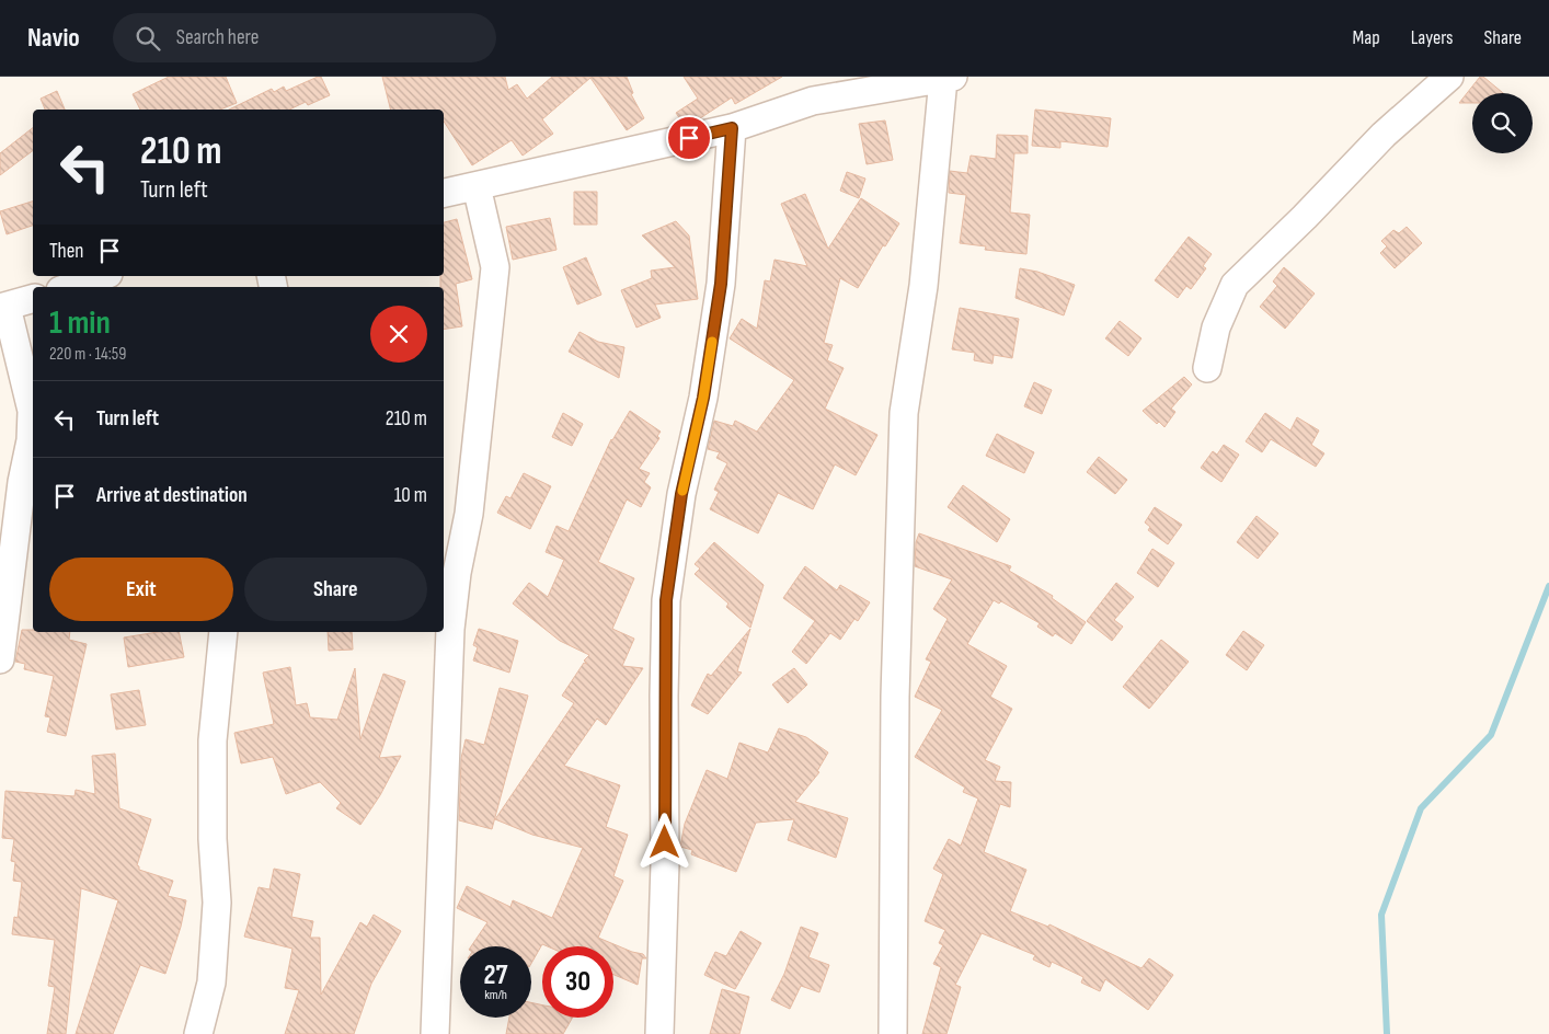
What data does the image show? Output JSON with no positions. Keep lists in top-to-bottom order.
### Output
{
  "page": {
    "header": "Navio",
    "search": "Search here",
    "nav": ["Map", "Layers", "Share"],
    "turn": ["210 m", "Turn left"],
    "then": "Then",
    "heading": ["1 min", "220 m · 14:59"],
    "list": [
      {
        "name": "Turn left",
        "value": "210 m"
      },
      {
        "name": "Arrive at destination",
        "value": "10 m"
      }
    ],
    "buttons": ["Exit", "Share"],
    "speed": "27 km/h",
    "limit": "30"
  }
}
